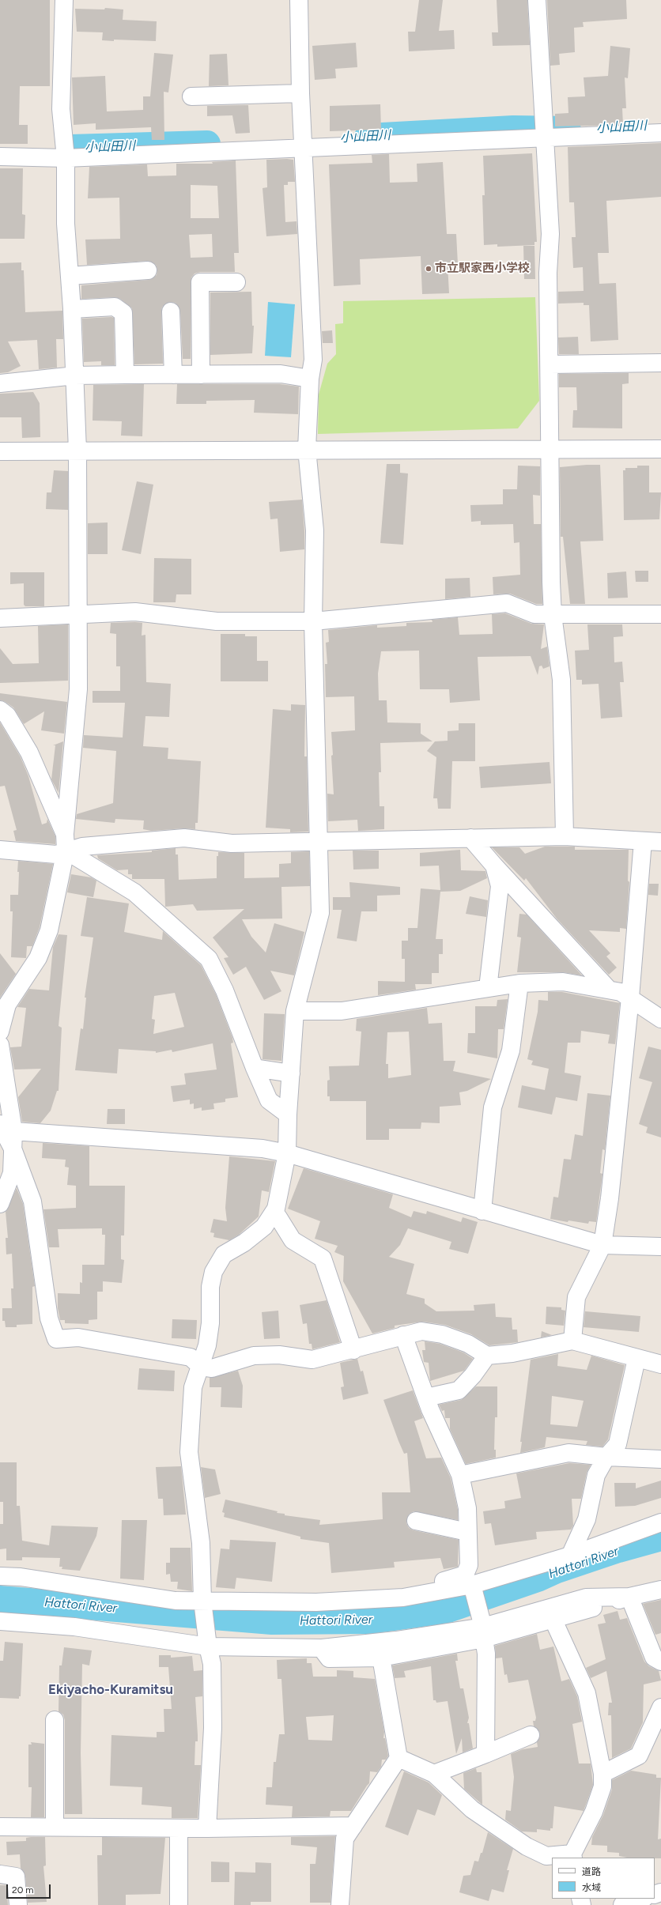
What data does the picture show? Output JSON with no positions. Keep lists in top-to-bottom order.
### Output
{
  "districts": ["Ekiyacho-Kuramitsu"],
  "water": ["小山田川", "Hattori River"],
  "places": ["市立駅家西小学校"],
  "legend": ["道路", "水域"],
  "scale_bar": "20 m"
}
